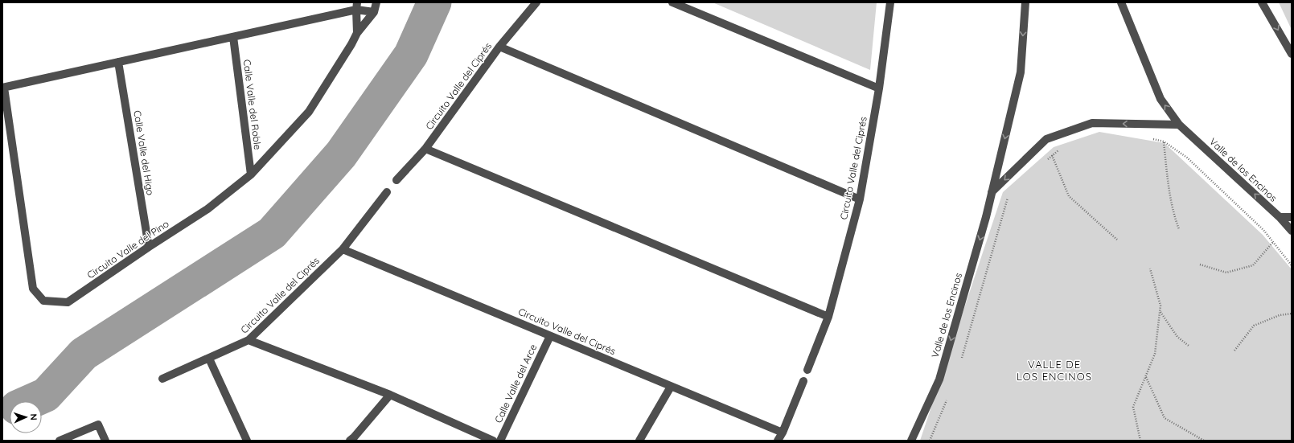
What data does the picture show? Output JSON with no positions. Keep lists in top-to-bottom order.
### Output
{
  "streets": {
    "street": [
      "Circuito Valle del Ciprés",
      "Calle Valle del Roble",
      "Calle Valle del Higo",
      "Valle de los Encinos",
      "Circuito Valle del Pino",
      "Calle Valle del Arce"
    ]
  },
  "crossings": [
    ["Circuito Valle del Ciprés", "Calle Valle del Arce"],
    ["Calle Valle del Roble", "Circuito Valle del Pino"],
    ["Calle Valle del Higo", "Circuito Valle del Pino"]
  ],
  "districts": ["VALLE DE LOS ENCINOS"],
  "north": "right"
}
